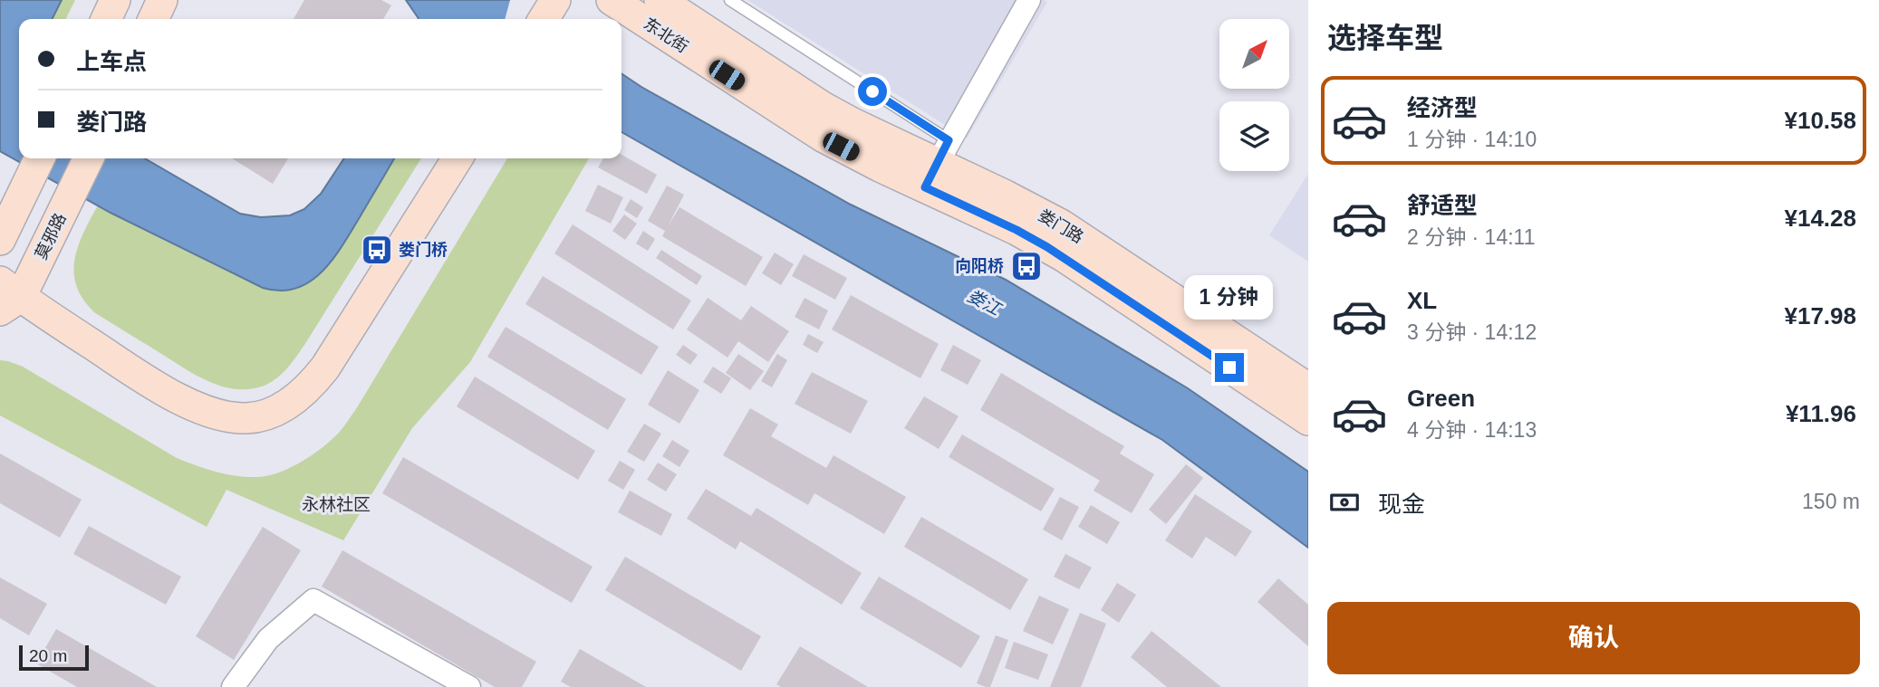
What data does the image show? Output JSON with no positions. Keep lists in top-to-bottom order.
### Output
{
  "streets": {
    "main road": ["东北街", "娄门路", "莫邪路"]
  },
  "crossings": [
    ["东北街", "娄门路"]
  ],
  "districts": ["永林社区"],
  "water": ["娄江"],
  "places": {
    "bus stop": ["娄门桥", "向阳桥"]
  },
  "scale_bar": "20 m",
  "north": "top right",
  "page": {
    "heading": "选择车型",
    "banner": ["上车点", "娄门路"],
    "list": [
      {
        "name": "经济型",
        "note": "1 分钟 · 14:10",
        "value": "¥10.58"
      },
      {
        "name": "舒适型",
        "note": "2 分钟 · 14:11",
        "value": "¥14.28"
      },
      {
        "name": "XL",
        "note": "3 分钟 · 14:12",
        "value": "¥17.98"
      },
      {
        "name": "Green",
        "note": "4 分钟 · 14:13",
        "value": "¥11.96"
      }
    ],
    "bubble": "1 分钟",
    "pay": ["现金", "150 m"],
    "buttons": "确认",
    "scale": "20 m"
  }
}
